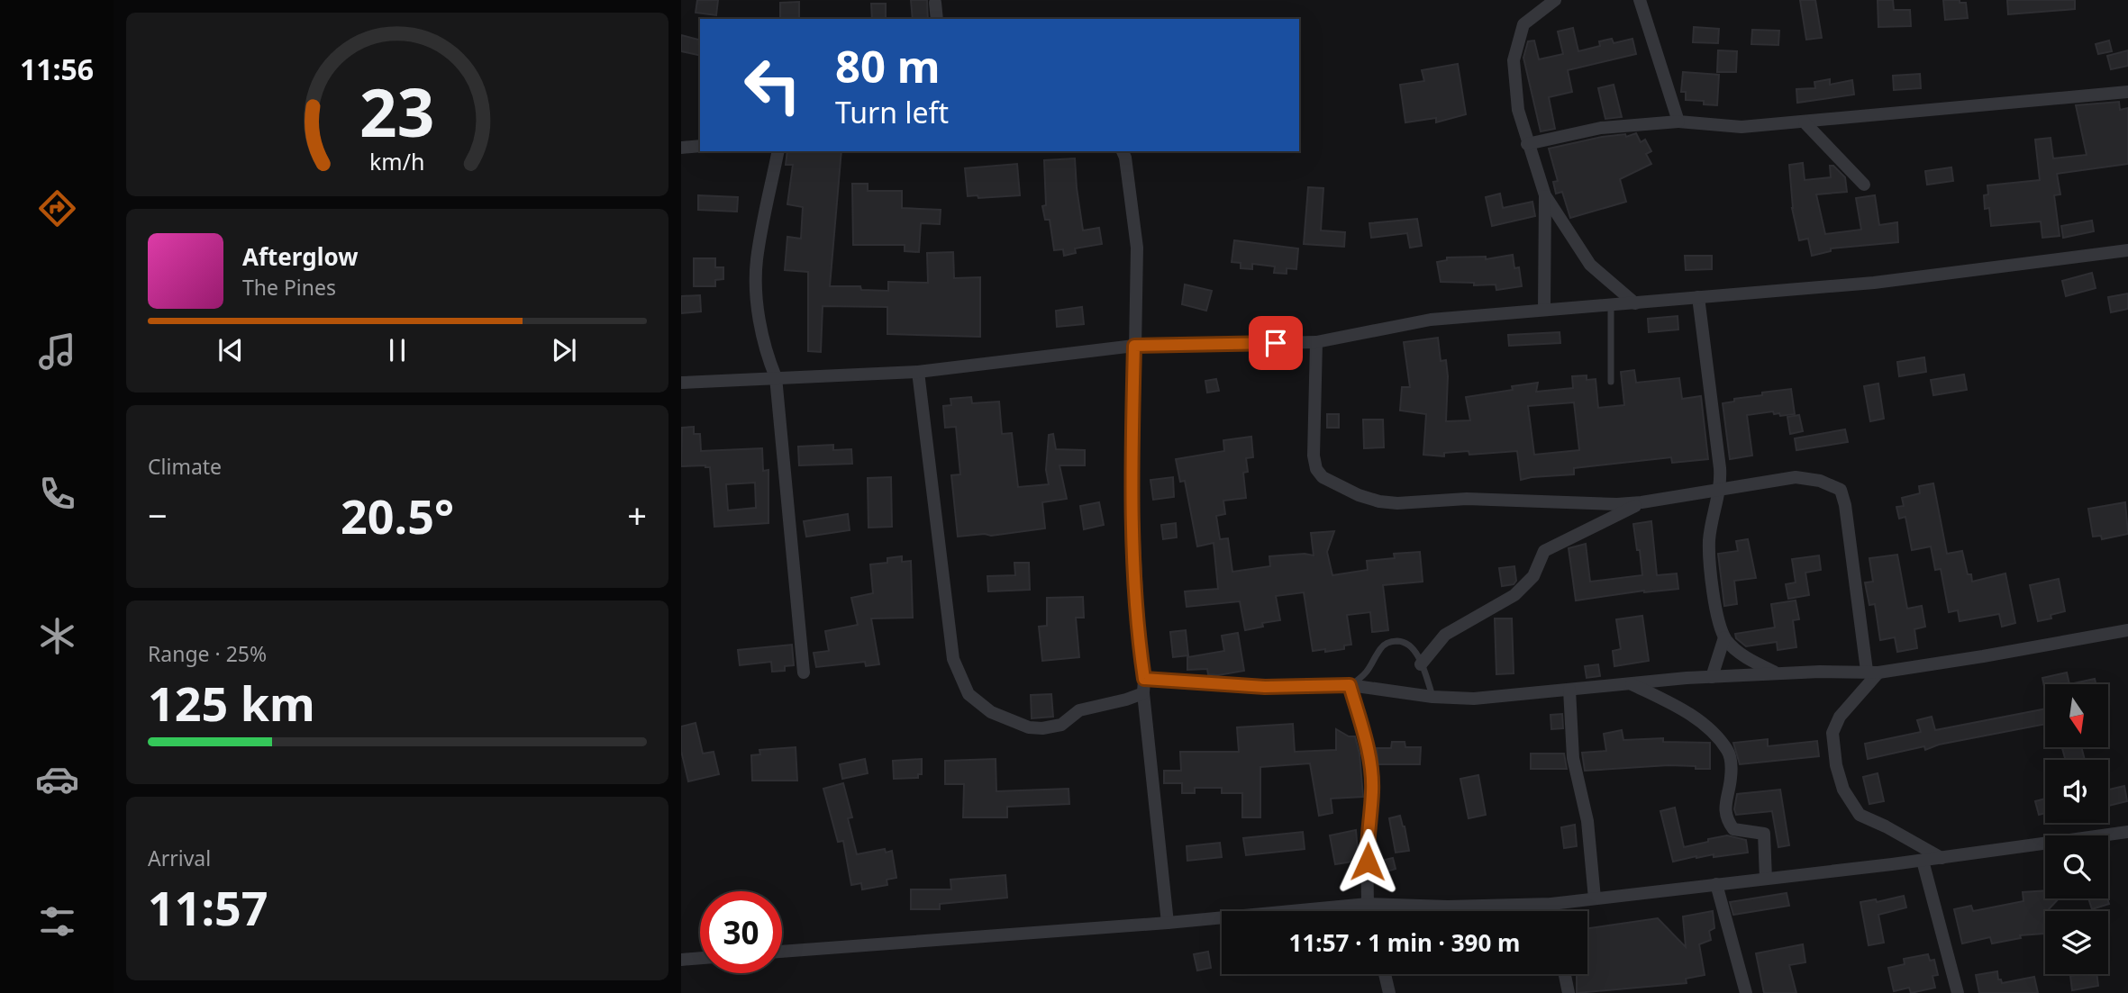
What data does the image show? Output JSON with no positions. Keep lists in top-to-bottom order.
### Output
{
  "north": "bottom",
  "page": {
    "tabs": "11:56",
    "turn": ["80 m", "Turn left"],
    "song": ["Afterglow", "The Pines"],
    "tile": [
      "Climate",
      ["Range · 25%", "125 km"],
      ["Arrival", "11:57"]
    ],
    "heat": ["−", "20.5°", "+"],
    "limit": "30",
    "trip": "11:57 · 1 min · 390 m",
    "gauge": ["23", "km/h"]
  }
}
